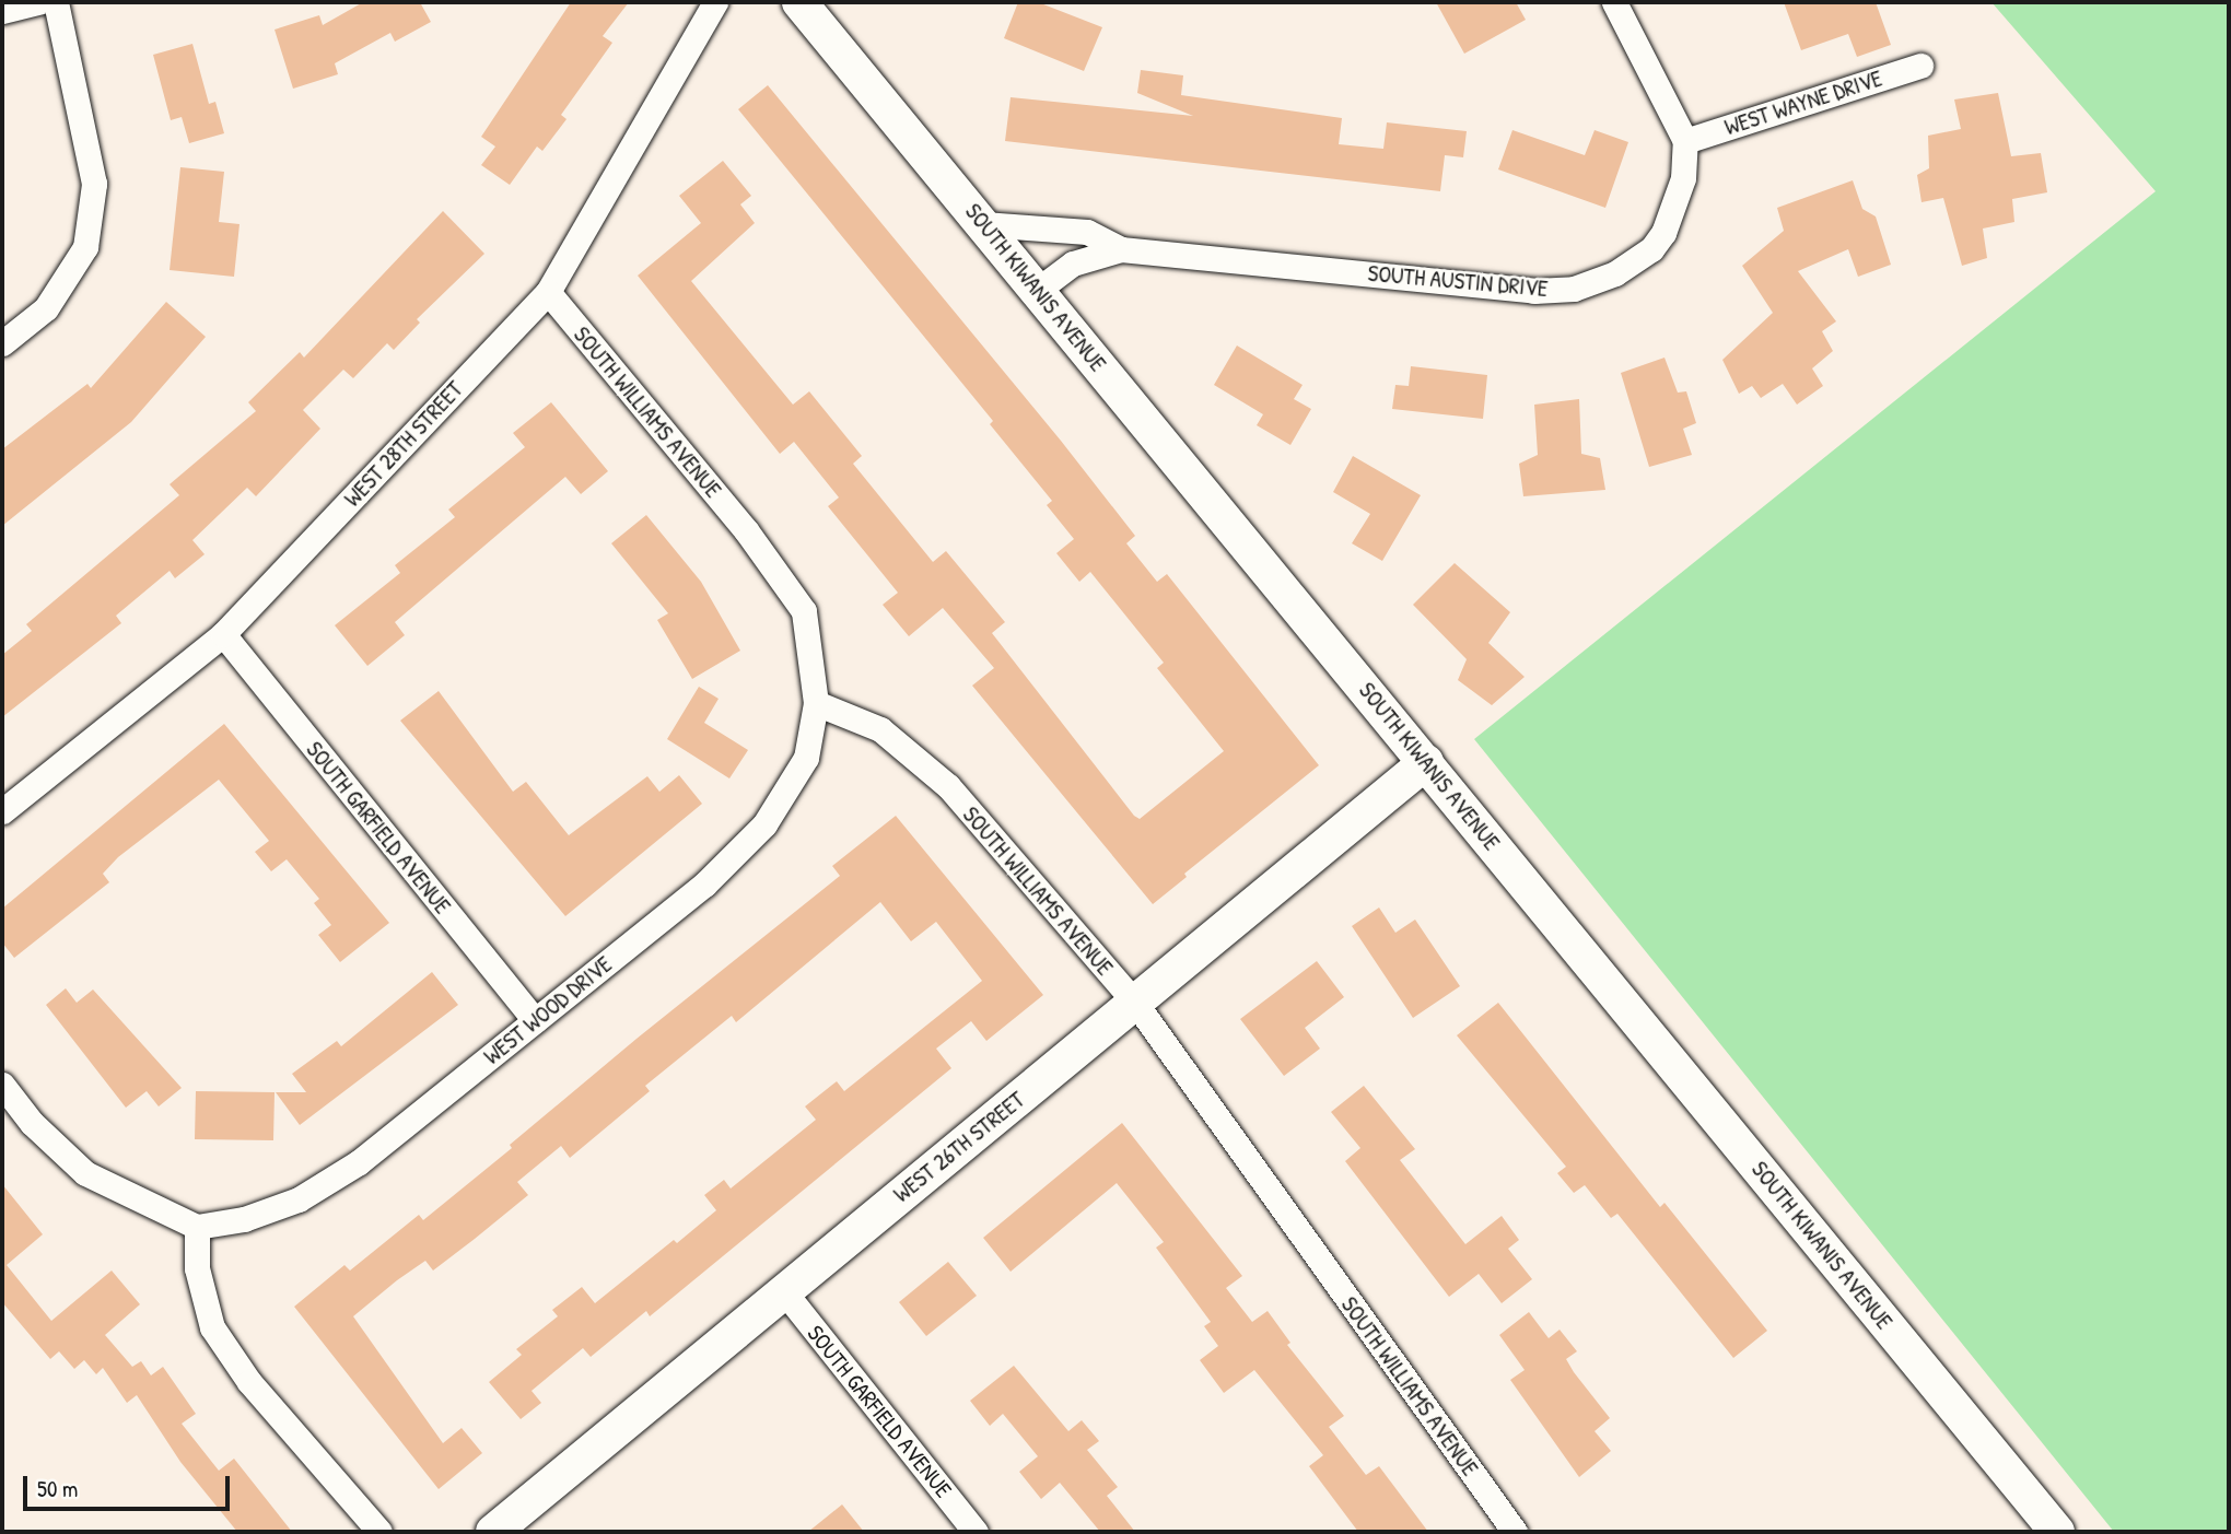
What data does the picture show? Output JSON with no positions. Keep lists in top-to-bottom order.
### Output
{
  "streets": {
    "main road": ["SOUTH KIWANIS AVENUE", "WEST 26TH STREET"],
    "street": [
      "WEST WAYNE DRIVE",
      "SOUTH AUSTIN DRIVE",
      "SOUTH WILLIAMS AVENUE",
      "WEST 28TH STREET",
      "SOUTH GARFIELD AVENUE",
      "WEST WOOD DRIVE"
    ]
  },
  "crossings": [
    ["WEST WAYNE DRIVE", "SOUTH AUSTIN DRIVE"],
    ["SOUTH AUSTIN DRIVE", "SOUTH KIWANIS AVENUE"],
    ["SOUTH KIWANIS AVENUE", "WEST 26TH STREET"],
    ["SOUTH WILLIAMS AVENUE", "WEST 28TH STREET"],
    ["SOUTH WILLIAMS AVENUE", "WEST WOOD DRIVE"],
    ["SOUTH WILLIAMS AVENUE", "WEST 26TH STREET"],
    ["WEST 28TH STREET", "SOUTH GARFIELD AVENUE"],
    ["SOUTH GARFIELD AVENUE", "WEST WOOD DRIVE"],
    ["SOUTH GARFIELD AVENUE", "WEST 26TH STREET"]
  ],
  "scale_bar": "50 m"
}
